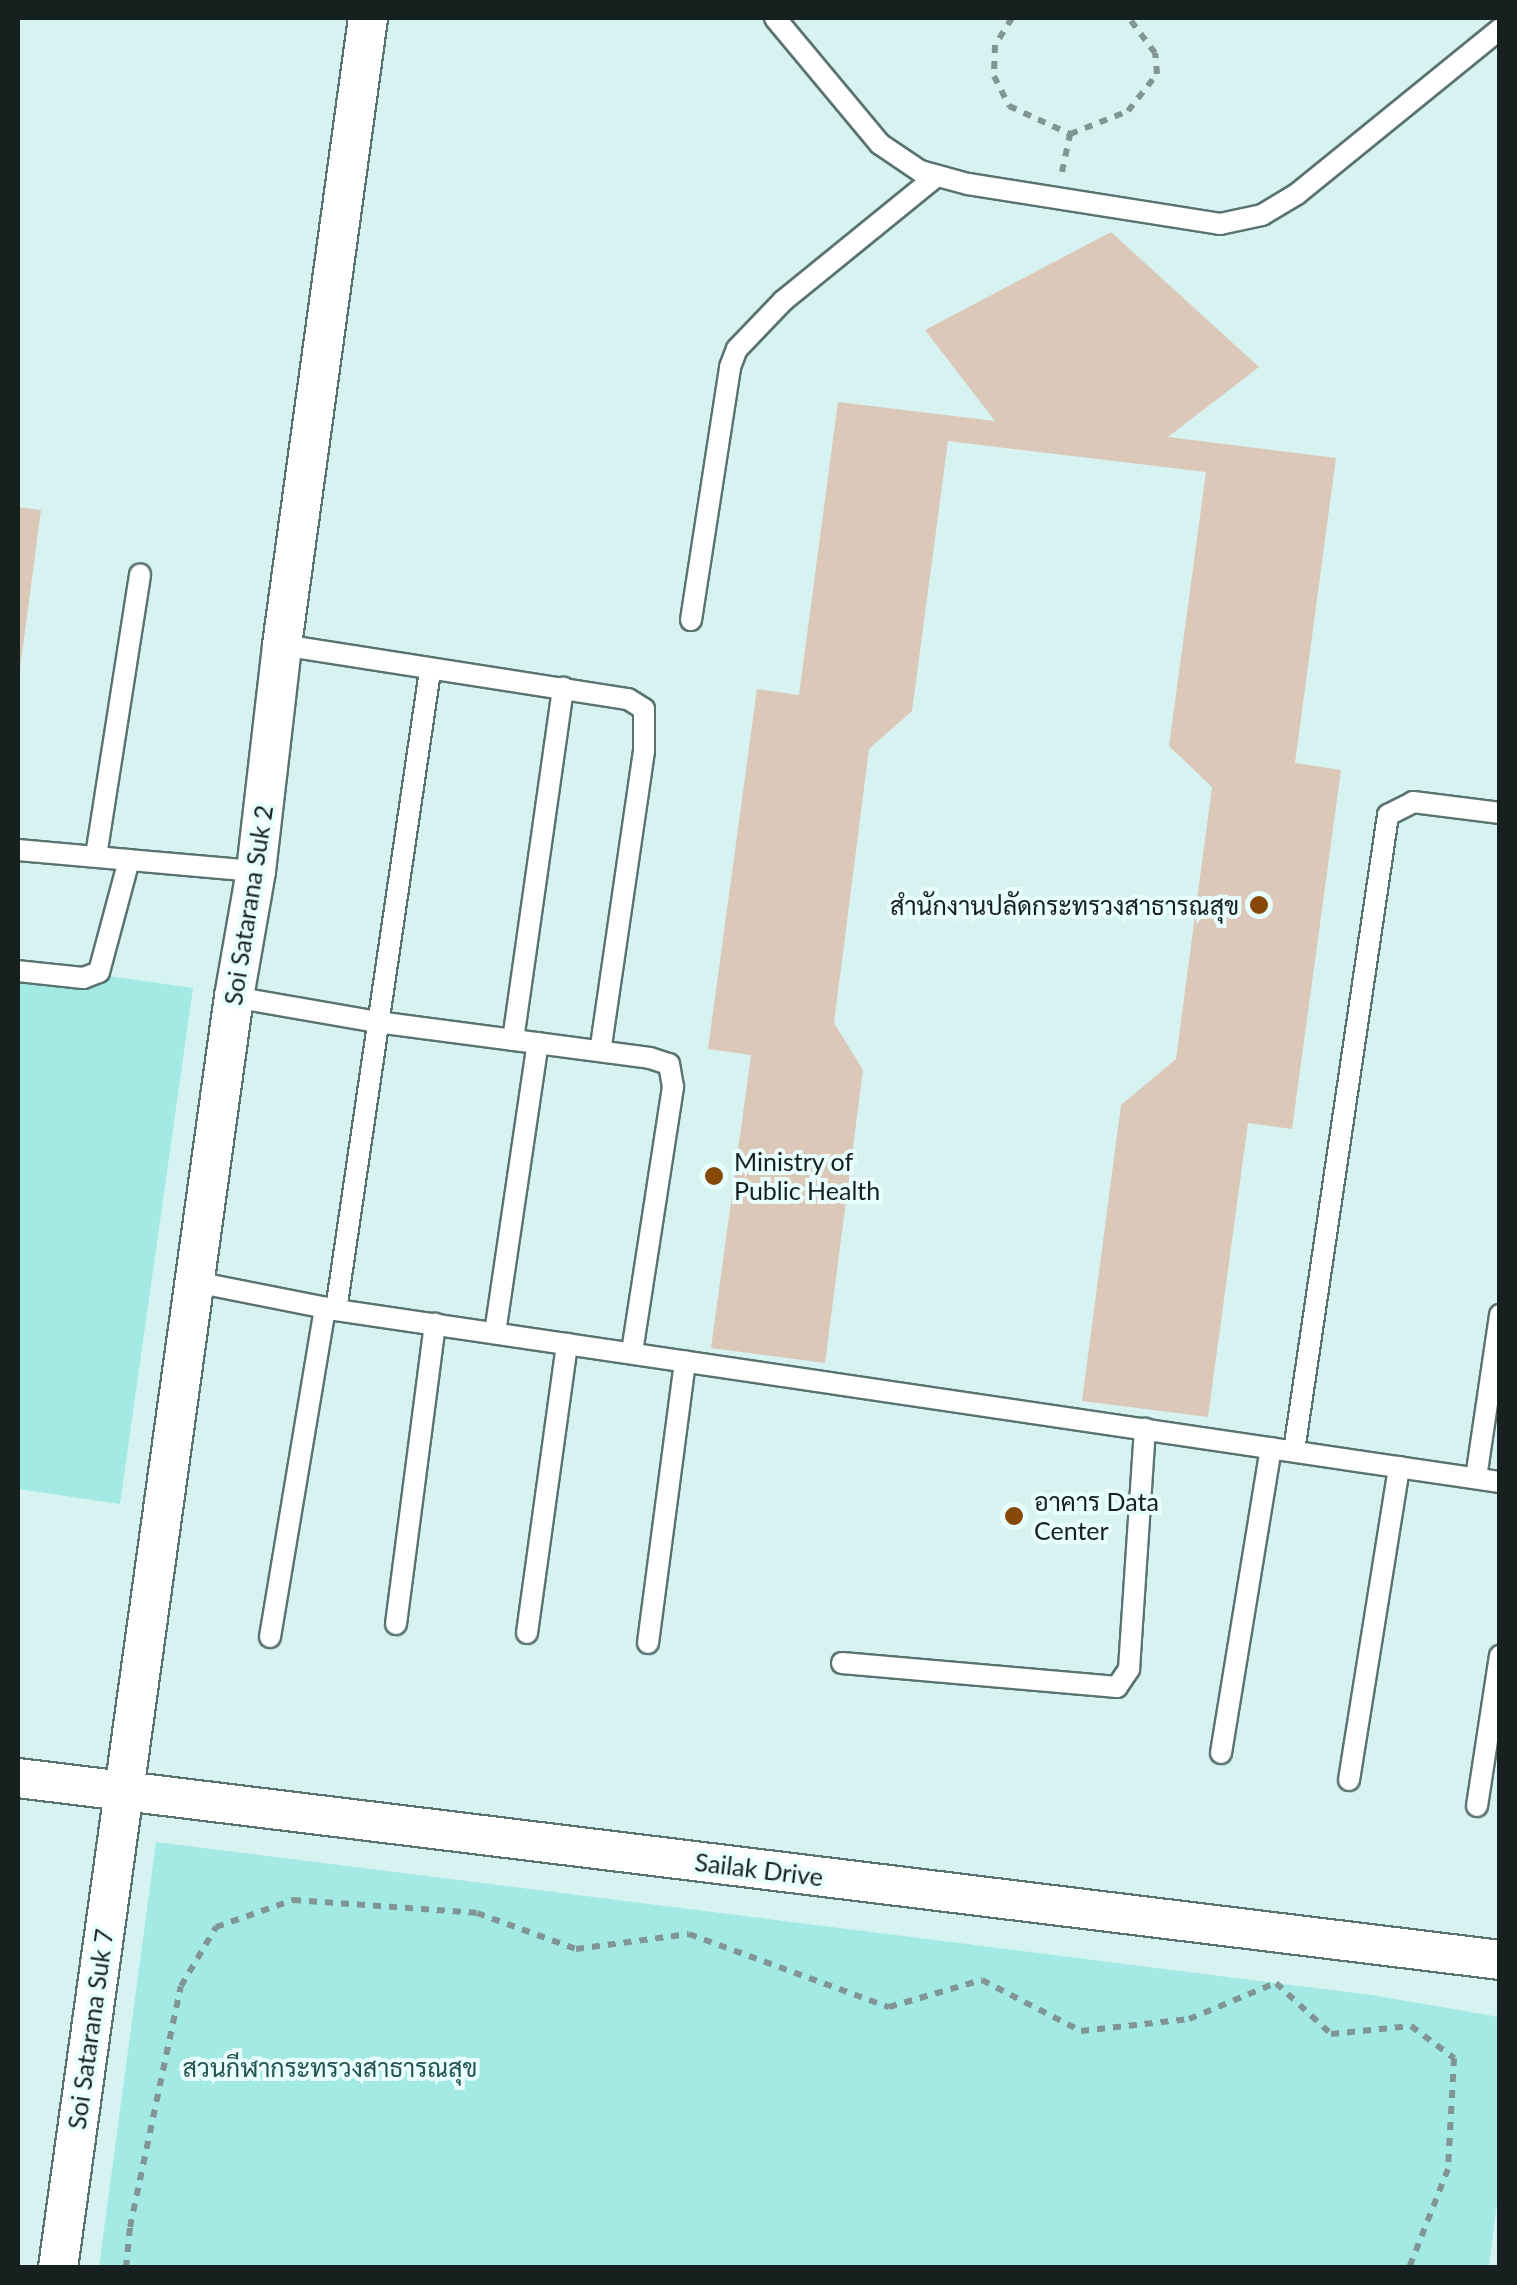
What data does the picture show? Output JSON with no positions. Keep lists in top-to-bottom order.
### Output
{
  "streets": {
    "street": ["Soi Satarana Suk 2", "Sailak Drive", "Soi Satarana Suk 7"]
  },
  "crossings": [
    ["Soi Satarana Suk 2", "Sailak Drive"],
    ["Soi Satarana Suk 2", "Soi Satarana Suk 7"],
    ["Sailak Drive", "Soi Satarana Suk 7"]
  ],
  "parks": ["สวนกีฬากระทรวงสาธารณสุข"],
  "places": ["สำนักงานปลัดกระทรวงสาธารณสุข", "Ministry of Public Health", "อาคาร Data Center"]
}
